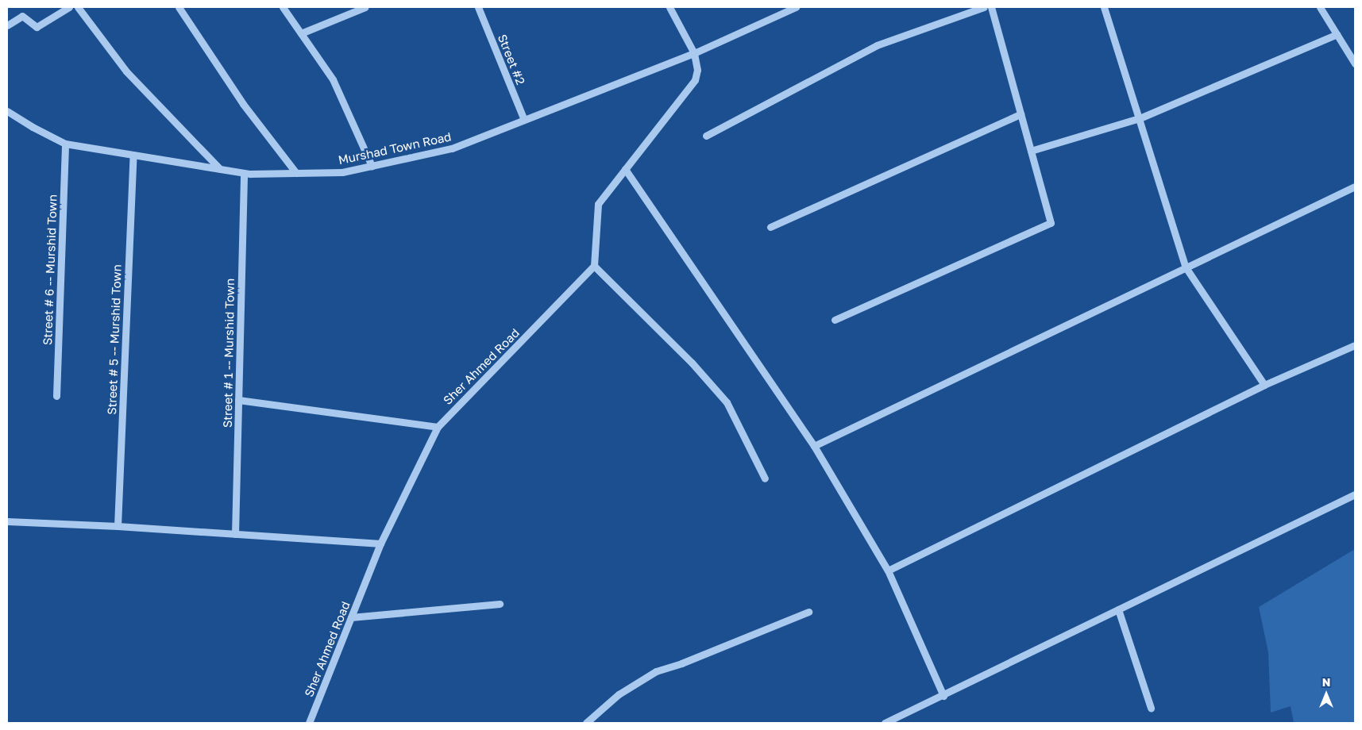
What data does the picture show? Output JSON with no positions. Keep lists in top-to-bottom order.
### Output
{
  "streets": {
    "street": [
      "Street #2",
      "Murshad Town Road",
      "Street # 6 -- Murshid Town",
      "Street # 5 -- Murshid Town",
      "Street # 1 -- Murshid Town",
      "Sher Ahmed Road"
    ]
  },
  "crossings": [
    ["Street #2", "Murshad Town Road"],
    ["Murshad Town Road", "Street # 6 -- Murshid Town"],
    ["Murshad Town Road", "Street # 5 -- Murshid Town"],
    ["Murshad Town Road", "Street # 1 -- Murshid Town"]
  ],
  "north": "top"
}
